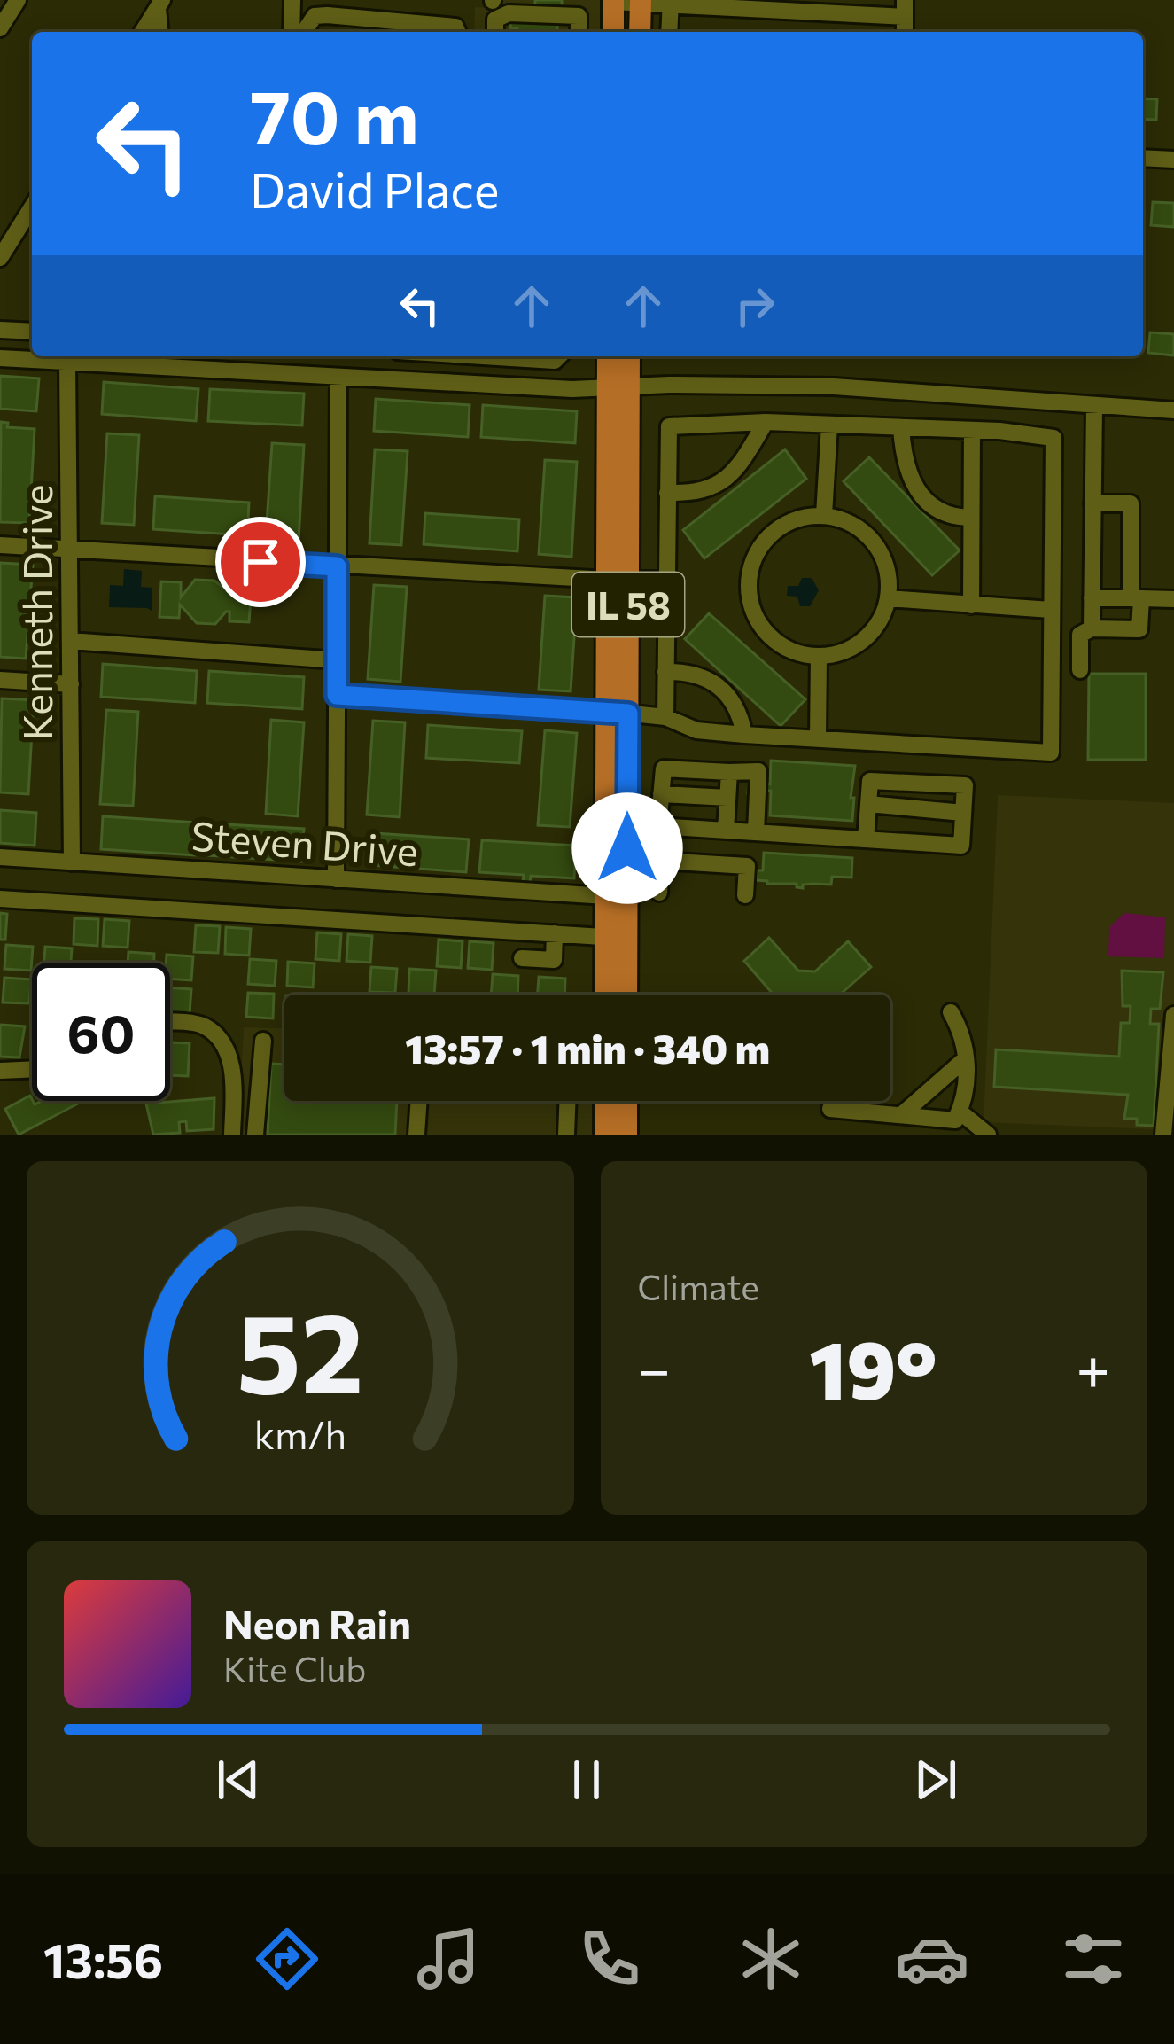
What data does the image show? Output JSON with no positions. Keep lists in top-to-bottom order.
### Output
{
  "streets": {
    "main road": ["IL 58"],
    "street": ["Kenneth Drive", "Steven Drive"]
  },
  "crossings": [
    ["IL 58", "Steven Drive"],
    ["Kenneth Drive", "Steven Drive"]
  ],
  "page": {
    "turn": ["70 m", "David Place"],
    "limit": "60",
    "trip": "13:57 · 1 min · 340 m",
    "tile": "Climate",
    "heat": ["−", "19°", "+"],
    "song": ["Neon Rain", "Kite Club"],
    "tabs": "13:56",
    "gauge": ["52", "km/h"]
  }
}
